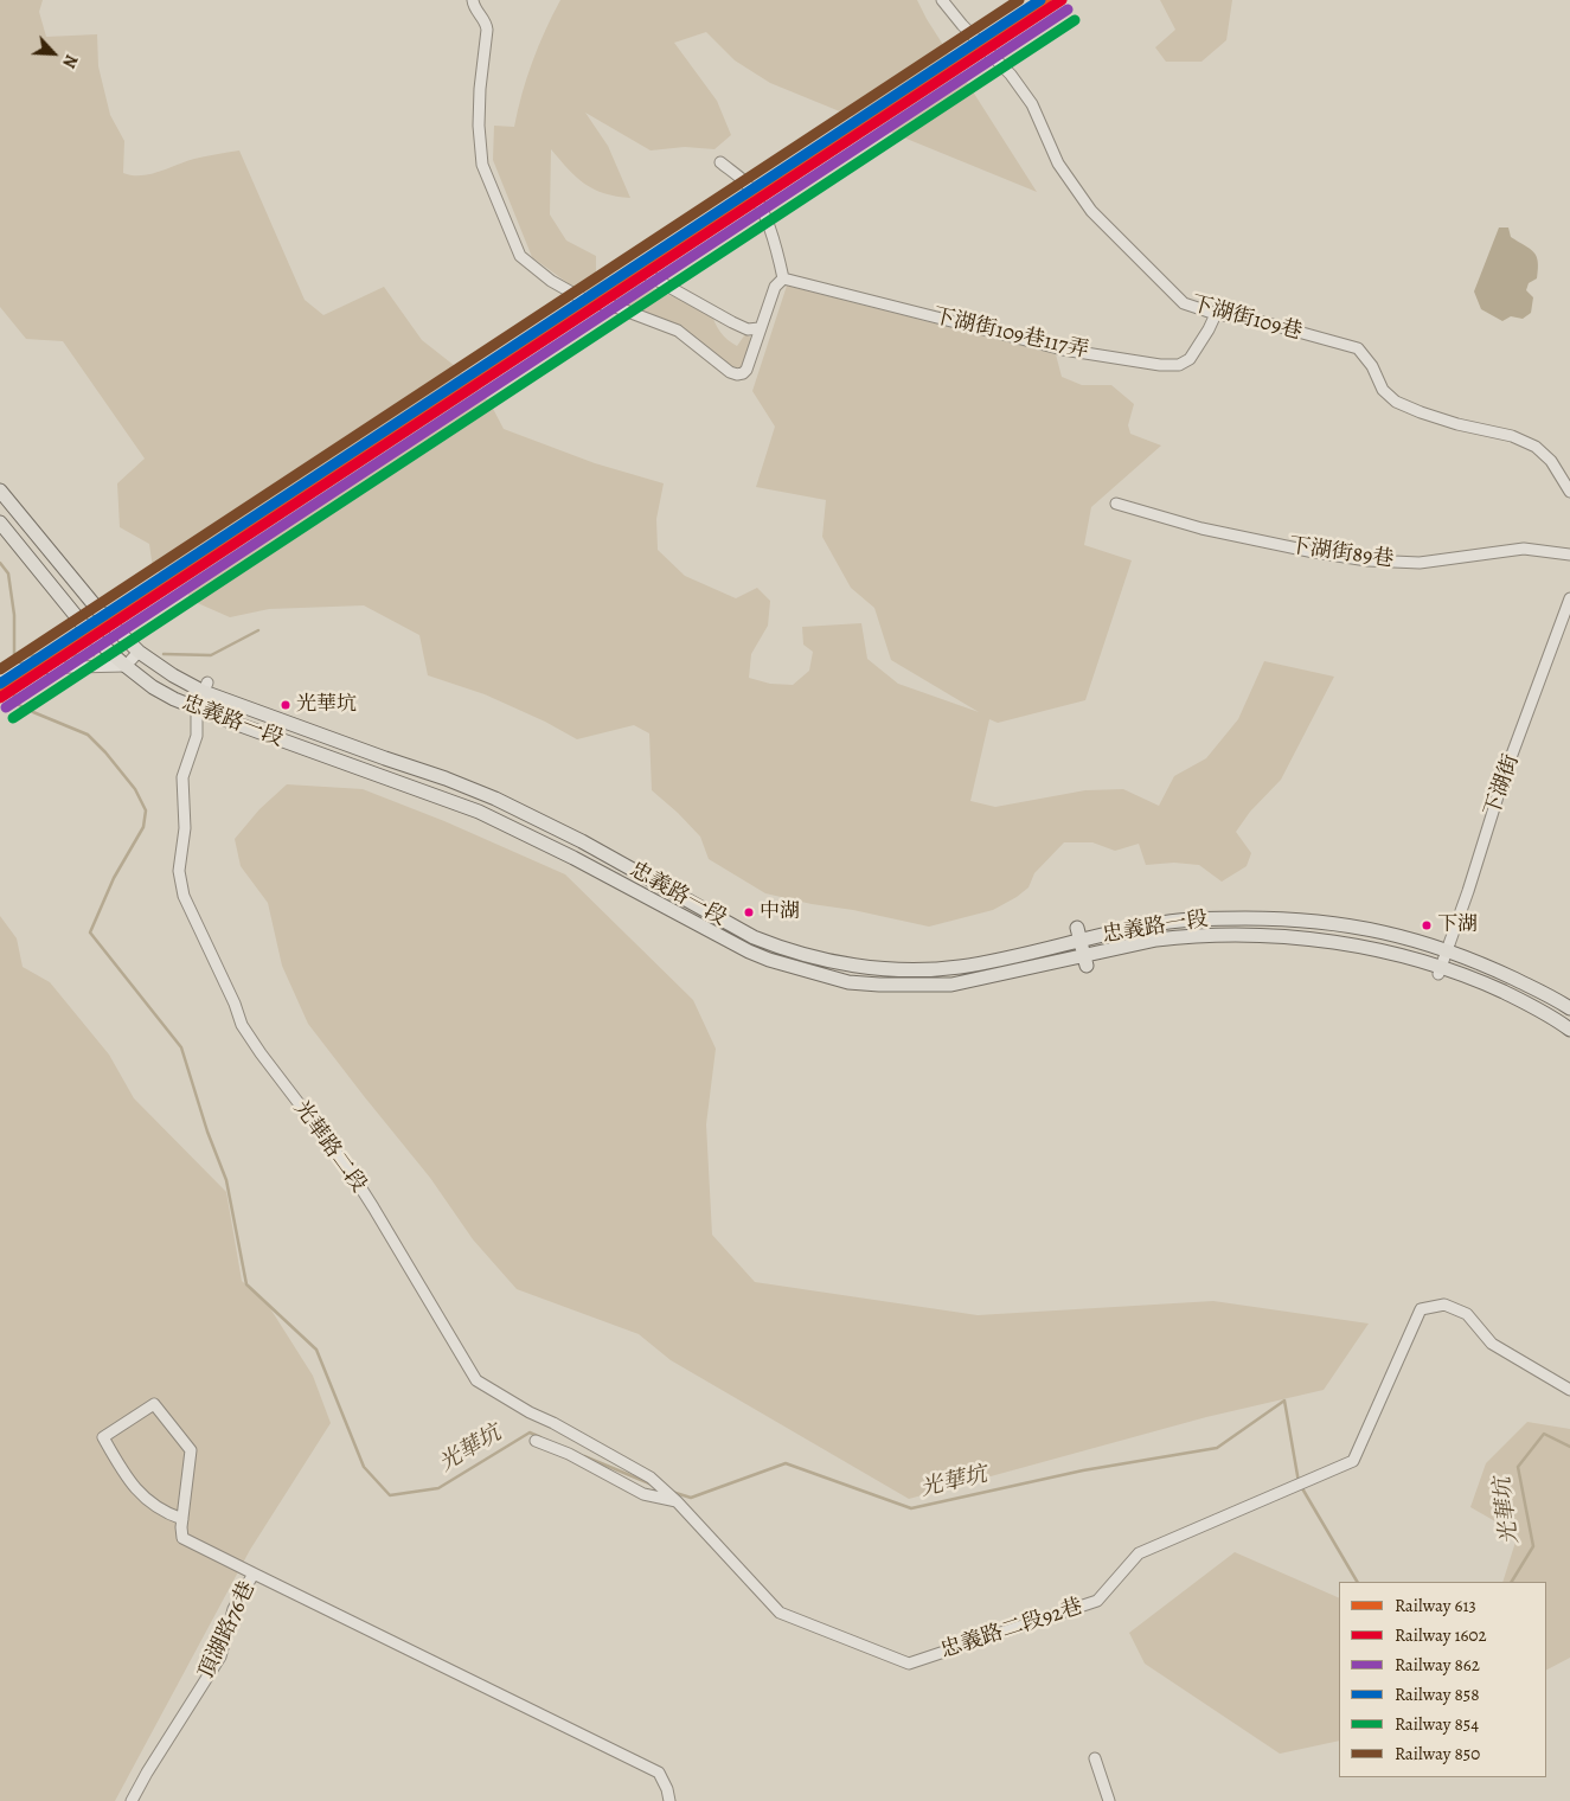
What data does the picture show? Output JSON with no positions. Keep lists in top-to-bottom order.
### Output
{
  "streets": {
    "main road": ["忠義路一段"],
    "street": [
      "下湖街109巷",
      "下湖街109巷117弄",
      "下湖街89巷",
      "下湖街",
      "光華路二段",
      "忠義路二段92巷",
      "頂湖路76巷"
    ]
  },
  "crossings": [
    ["下湖街109巷", "下湖街109巷117弄"],
    ["忠義路一段", "下湖街"],
    ["忠義路一段", "光華路二段"],
    ["光華路二段", "忠義路二段92巷"]
  ],
  "water": ["光華坑"],
  "places": ["光華坑", "中湖", "下湖"],
  "lines": [
    "rail line 613",
    "rail line 1602",
    "rail line 858",
    "rail line 850",
    "rail line 862",
    "rail line 854"
  ],
  "legend": [
    "Railway 613",
    "Railway 1602",
    "Railway 862",
    "Railway 858",
    "Railway 854",
    "Railway 850"
  ],
  "north": "bottom right"
}
